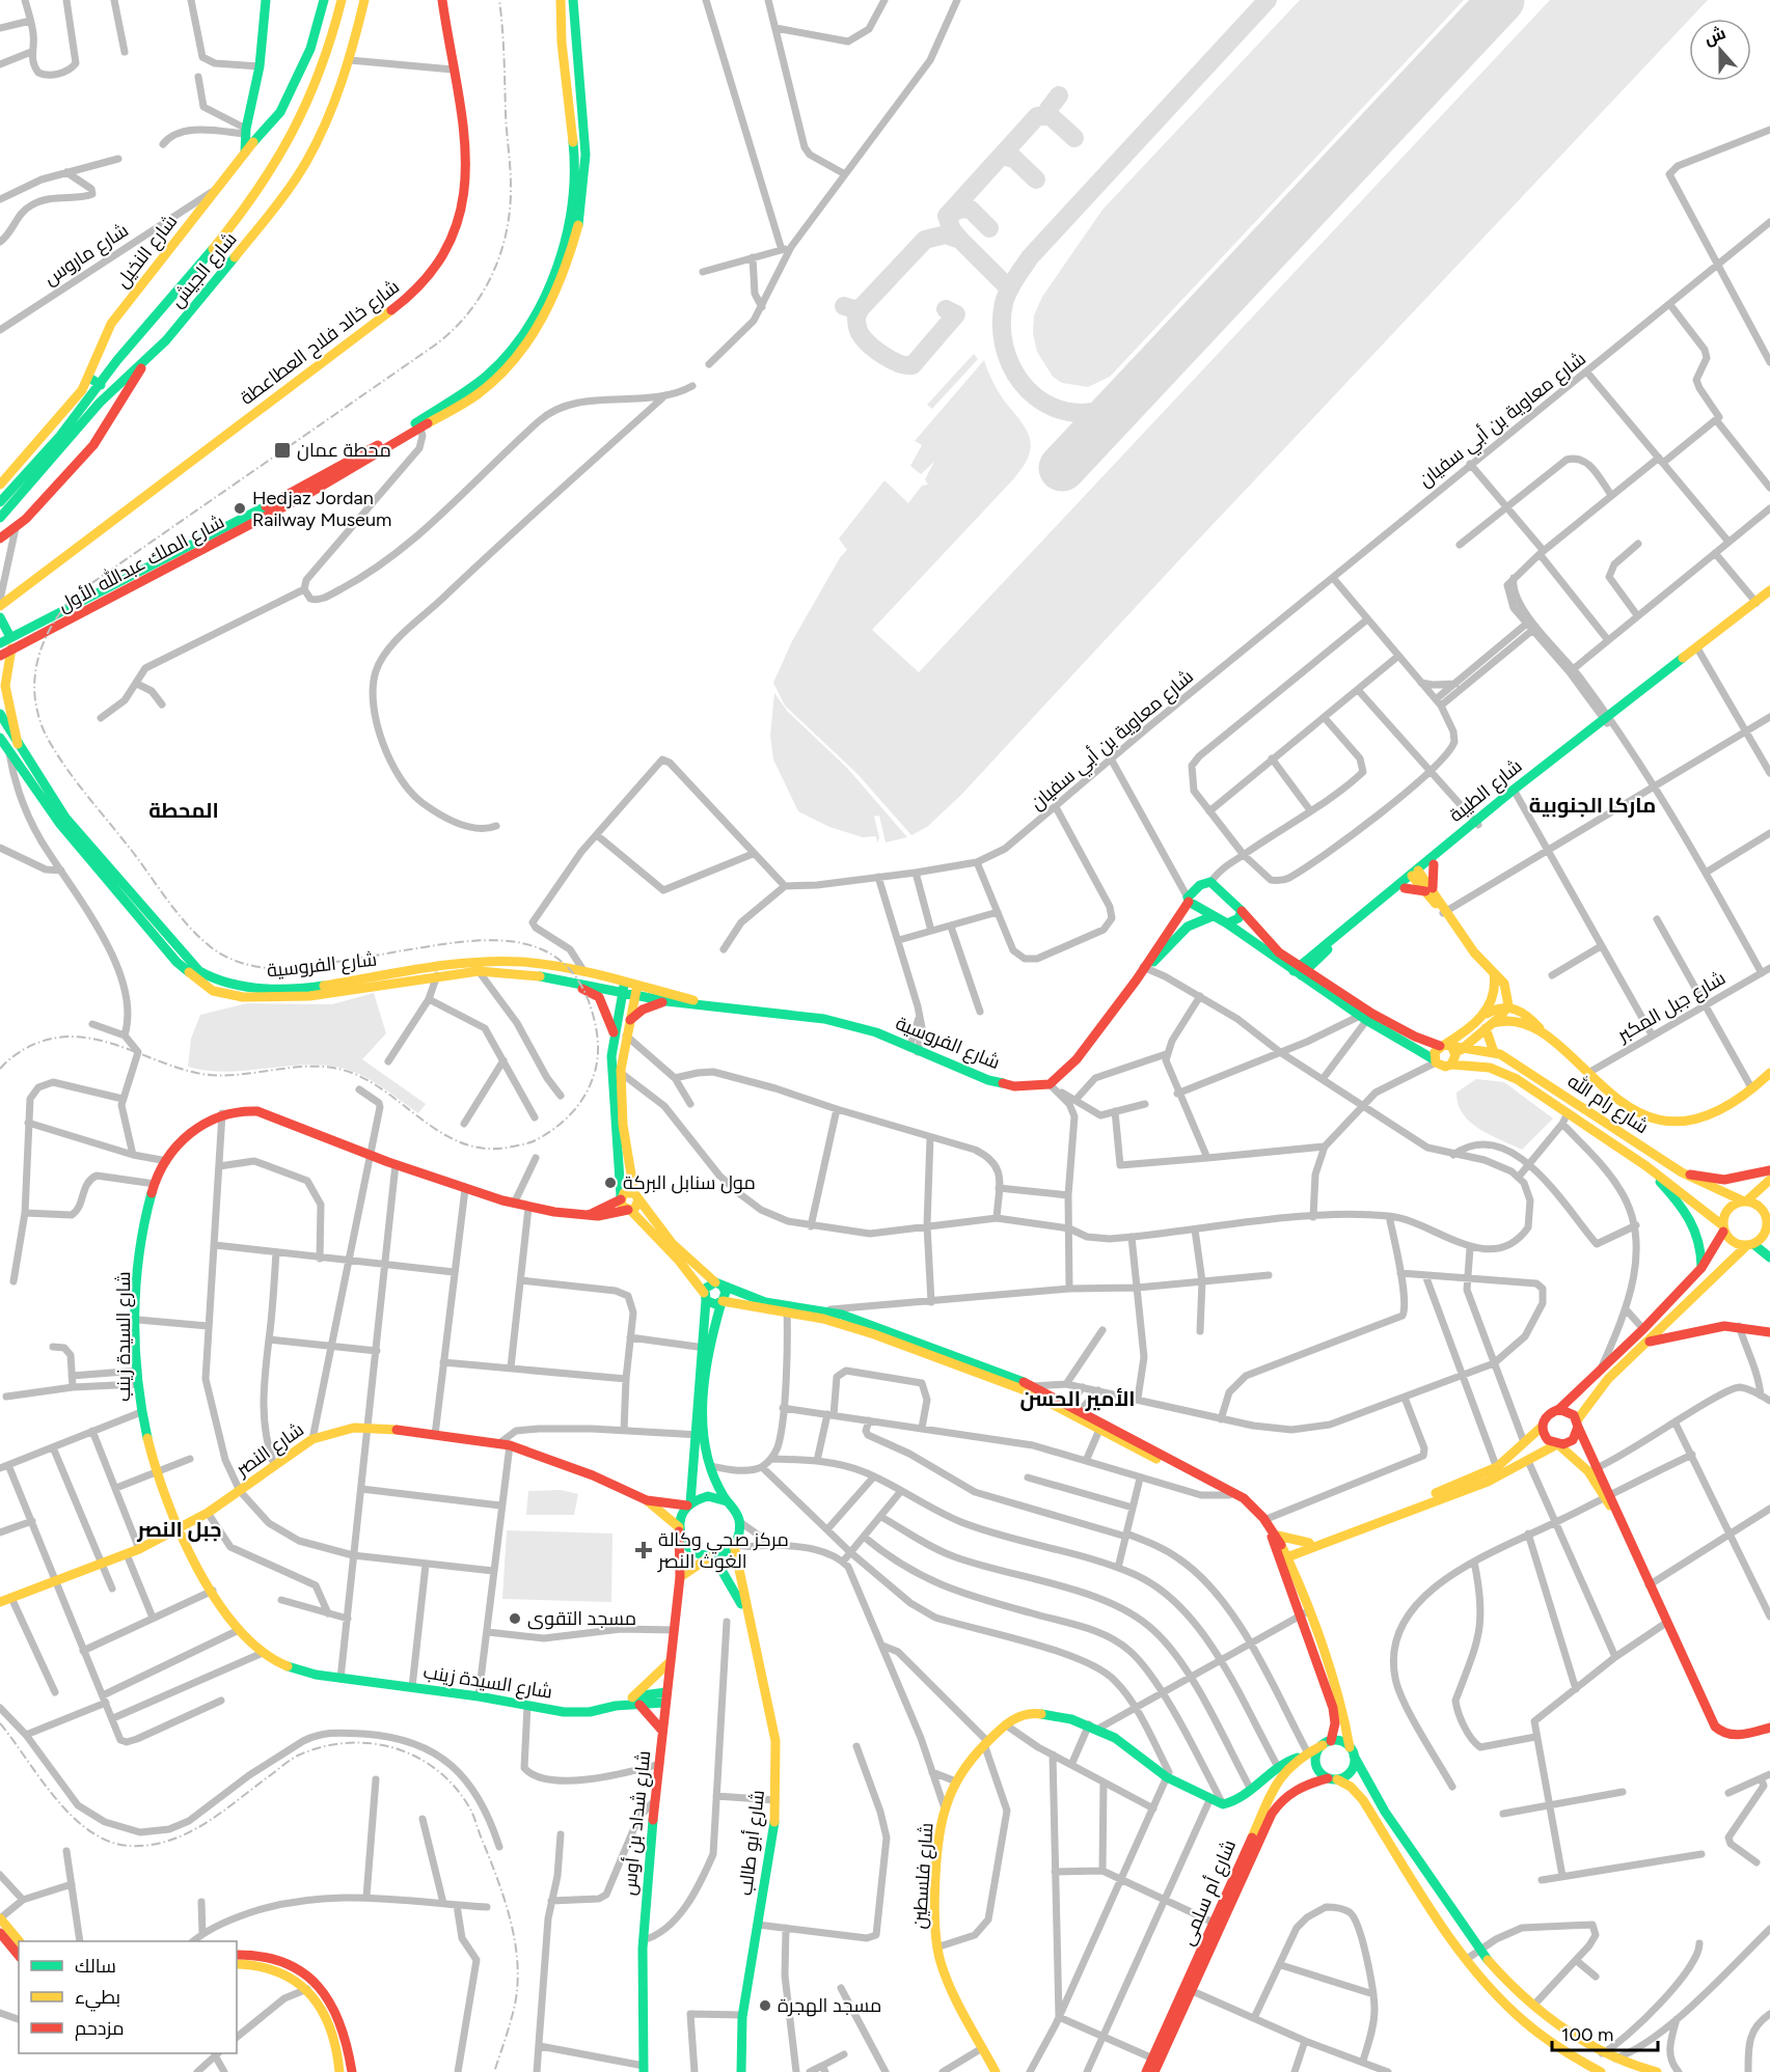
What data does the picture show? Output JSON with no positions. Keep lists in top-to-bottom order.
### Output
{
  "streets": {
    "main road": [
      "شارع النخيل",
      "شارع الجيش",
      "شارع خالد فلاح العطاعطة",
      "شارع الملك عبدالله الأول",
      "شارع الطيبة",
      "شارع الفروسية",
      "شارع رام الله",
      "شارع السيدة زينب",
      "شارع النصر",
      "شارع شداد بن أوس",
      "شارع أبو طالب",
      "شارع فلسطين",
      "شارع أم سلمى"
    ],
    "street": ["شارع ماروس", "شارع معاوية بن أبي سفيان", "شارع جبل المكبر"]
  },
  "crossings": [
    ["شارع النخيل", "شارع ماروس"],
    ["شارع الطيبة", "شارع رام الله"],
    ["شارع السيدة زينب", "شارع النصر"],
    ["شارع السيدة زينب", "شارع شداد بن أوس"],
    ["شارع النصر", "شارع شداد بن أوس"],
    ["شارع النصر", "شارع أبو طالب"],
    ["شارع شداد بن أوس", "شارع أبو طالب"]
  ],
  "districts": [
    "ماركا الجنوبية",
    "المحطة",
    "الأمير الحسن",
    "جبل النصر"
  ],
  "places": {
    "transit": ["محطة عمان"],
    "other": [
      "Hedjaz Jordan Railway Museum",
      "مول سنابل البركة",
      "مسجد التقوى",
      "مسجد الهجرة"
    ],
    "health": ["مركز صحي وكالة الغوث النصر"]
  },
  "legend": ["سالك", "بطيء", "مزدحم"],
  "scale_bar": "100 m",
  "north": "top"
}
